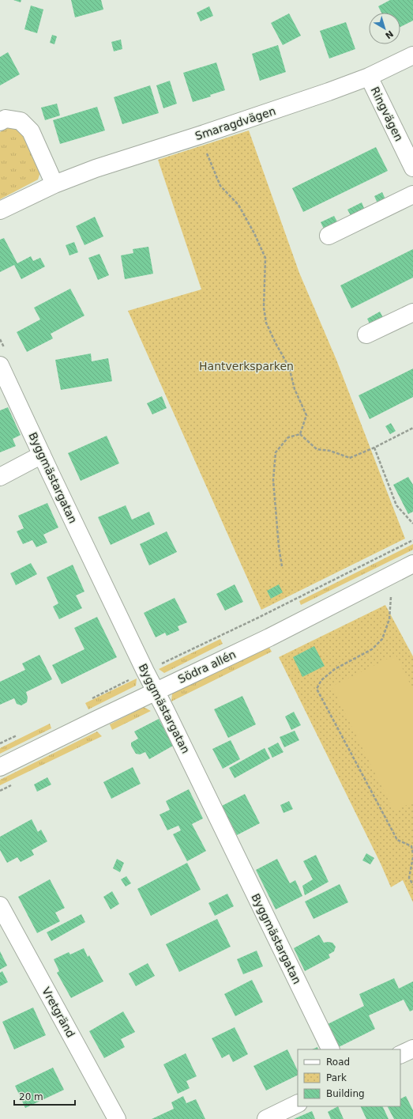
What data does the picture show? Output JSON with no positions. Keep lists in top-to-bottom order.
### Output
{
  "streets": {
    "street": [
      "Ringvägen",
      "Smaragdvägen",
      "Byggmästargatan",
      "Södra allén",
      "Vretgränd"
    ]
  },
  "crossings": [
    ["Ringvägen", "Smaragdvägen"],
    ["Byggmästargatan", "Södra allén"]
  ],
  "parks": ["Hantverksparken"],
  "legend": ["Road", "Park", "Building"],
  "scale_bar": "20 m",
  "north": "bottom right"
}
